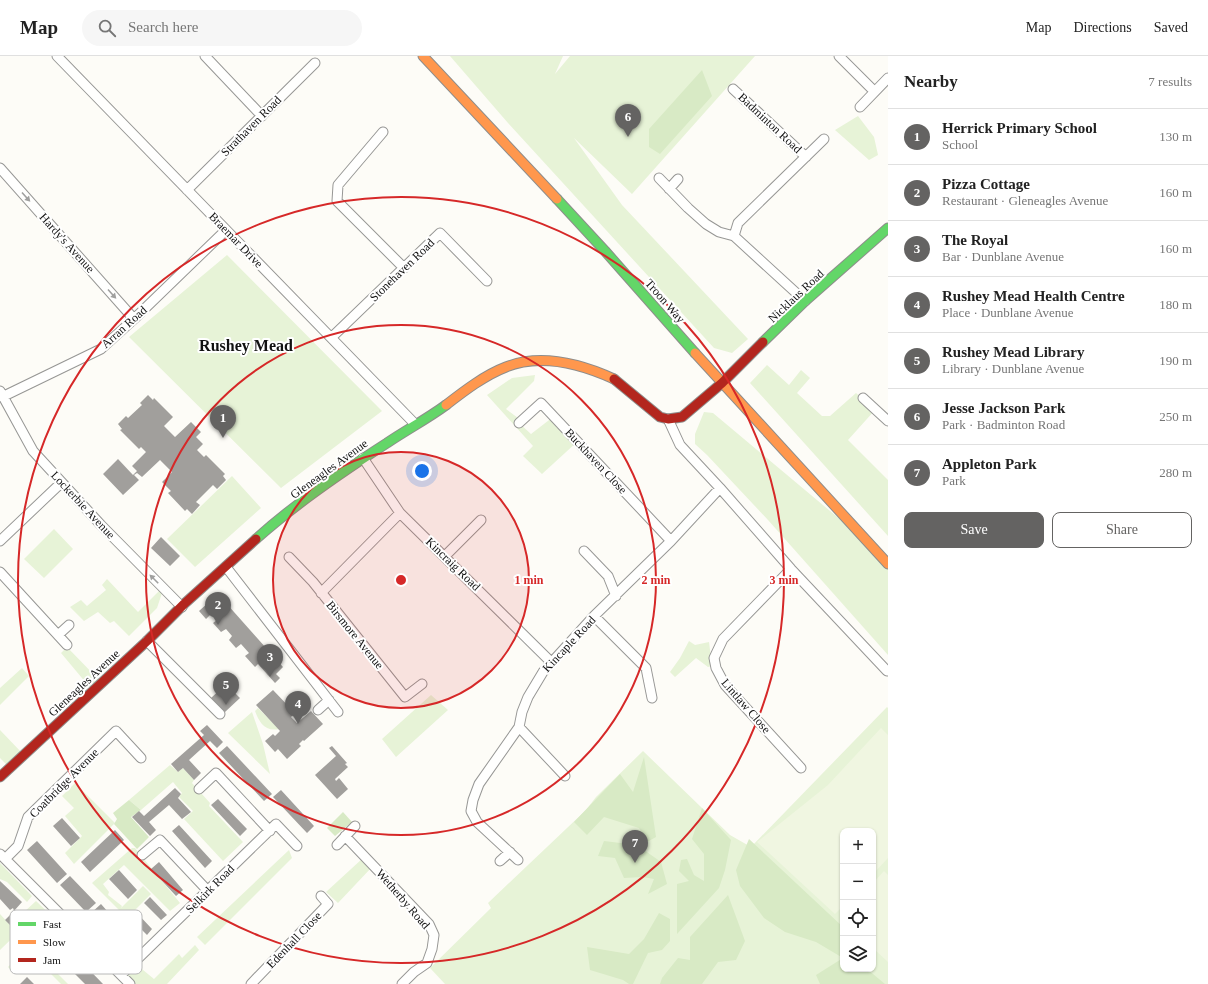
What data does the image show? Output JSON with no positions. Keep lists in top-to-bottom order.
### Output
{
  "streets": {
    "main road": ["Nicklaus Road", "Troon Way", "Gleneagles Avenue"],
    "street": [
      "Badminton Road",
      "Strathaven Road",
      "Braemar Drive",
      "Hardy's Avenue",
      "Stonehaven Road",
      "Arran Road",
      "Buckhaven Close",
      "Lockerbie Avenue",
      "Kincraig Road",
      "Birsmore Avenue",
      "Kincaple Road",
      "Lintlaw Close",
      "Coatbridge Avenue",
      "Selkirk Road",
      "Wetherby Road",
      "Edenhall Close"
    ]
  },
  "crossings": [
    ["Strathaven Road", "Braemar Drive"],
    ["Braemar Drive", "Stonehaven Road"],
    ["Braemar Drive", "Arran Road"],
    ["Braemar Drive", "Gleneagles Avenue"],
    ["Hardy's Avenue", "Arran Road"],
    ["Nicklaus Road", "Troon Way"],
    ["Arran Road", "Lockerbie Avenue"],
    ["Buckhaven Close", "Kincaple Road"],
    ["Gleneagles Avenue", "Lockerbie Avenue"],
    ["Gleneagles Avenue", "Kincraig Road"],
    ["Kincraig Road", "Kincaple Road"]
  ],
  "one_way": ["Hardy's Avenue", "Lockerbie Avenue"],
  "districts": ["Rushey Mead"],
  "legend": ["Fast", "Slow", "Jam"],
  "page": {
    "header": "Map",
    "search": "Search here",
    "nav": ["Map", "Directions", "Saved"],
    "heading": ["Nearby", "7 results"],
    "pins": [
      "6",
      "1",
      "2",
      "3",
      "5",
      "4",
      "7"
    ],
    "list": [
      {
        "mark": "1",
        "name": "Herrick Primary School",
        "note": "School",
        "value": "130 m"
      },
      {
        "mark": "2",
        "name": "Pizza Cottage",
        "note": "Restaurant · Gleneagles Avenue",
        "value": "160 m"
      },
      {
        "mark": "3",
        "name": "The Royal",
        "note": "Bar · Dunblane Avenue",
        "value": "160 m"
      },
      {
        "mark": "4",
        "name": "Rushey Mead Health Centre",
        "note": "Place · Dunblane Avenue",
        "value": "180 m"
      },
      {
        "mark": "5",
        "name": "Rushey Mead Library",
        "note": "Library · Dunblane Avenue",
        "value": "190 m"
      },
      {
        "mark": "6",
        "name": "Jesse Jackson Park",
        "note": "Park · Badminton Road",
        "value": "250 m"
      },
      {
        "mark": "7",
        "name": "Appleton Park",
        "note": "Park",
        "value": "280 m"
      }
    ],
    "buttons": ["Save", "Share"],
    "map_buttons": ["+", "−"]
  },
  "rings": ["1 min", "2 min", "3 min"]
}
